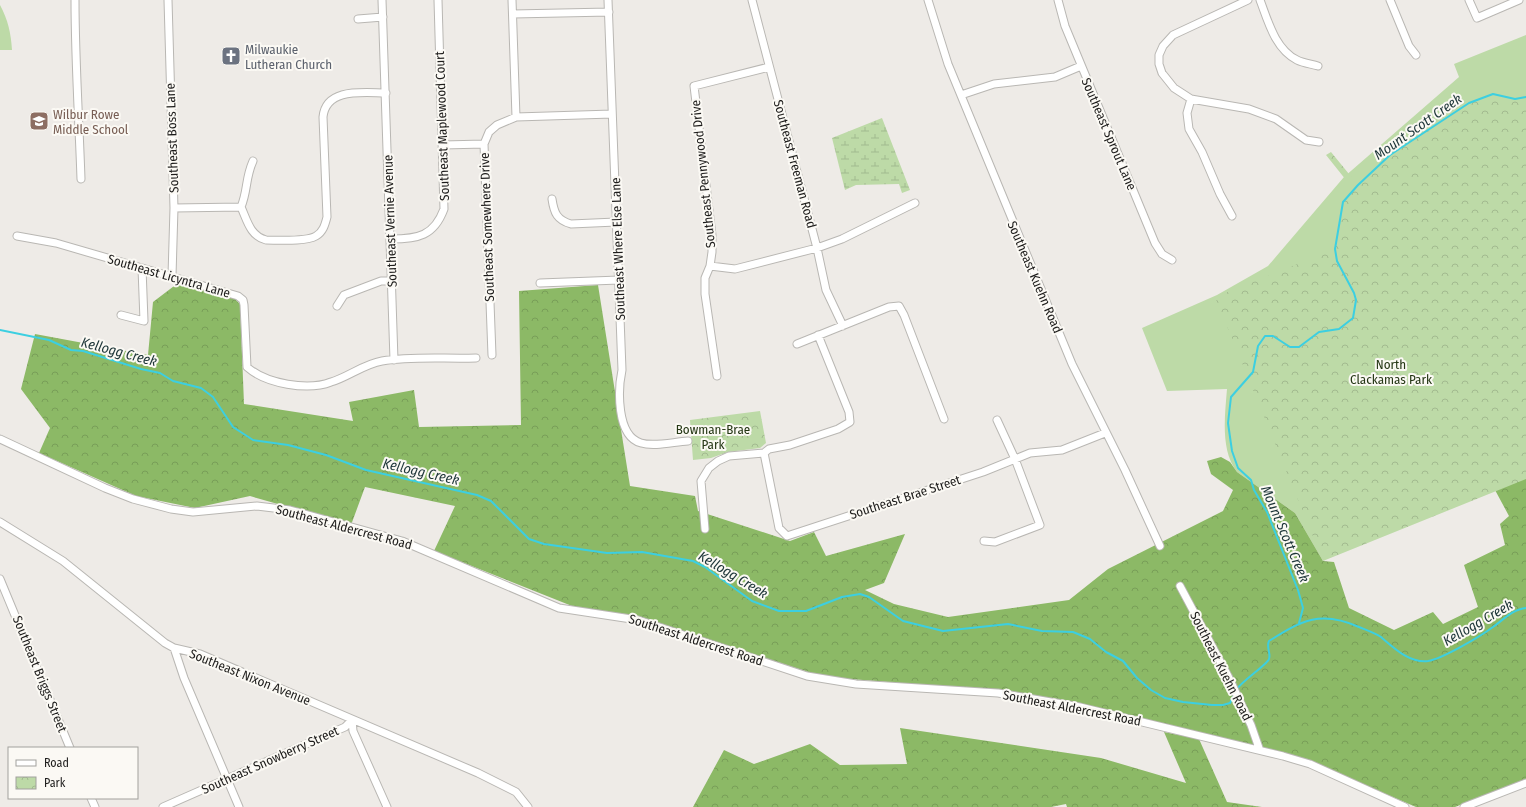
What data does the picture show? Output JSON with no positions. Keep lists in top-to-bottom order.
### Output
{
  "streets": {
    "street": [
      "Southeast Maplewood Court",
      "Southeast Sprout Lane",
      "Southeast Boss Lane",
      "Southeast Freeman Road",
      "Southeast Pennywood Drive",
      "Southeast Vernie Avenue",
      "Southeast Somewhere Drive",
      "Southeast Where Else Lane",
      "Southeast Licyntra Lane",
      "Southeast Kuehn Road",
      "Southeast Brae Street",
      "Southeast Aldercrest Road",
      "Southeast Briggs Street",
      "Southeast Nixon Avenue",
      "Southeast Snowberry Street"
    ]
  },
  "crossings": [
    ["Southeast Maplewood Court", "Southeast Vernie Avenue"],
    ["Southeast Boss Lane", "Southeast Licyntra Lane"],
    ["Southeast Freeman Road", "Southeast Pennywood Drive"],
    ["Southeast Vernie Avenue", "Southeast Licyntra Lane"],
    ["Southeast Somewhere Drive", "Southeast Where Else Lane"],
    ["Southeast Kuehn Road", "Southeast Brae Street"],
    ["Southeast Kuehn Road", "Southeast Aldercrest Road"],
    ["Southeast Nixon Avenue", "Southeast Snowberry Street"]
  ],
  "water": ["Mount Scott Creek", "Kellogg Creek"],
  "parks": ["North Clackamas Park", "Bowman-Brae Park"],
  "places": {
    "church": ["Milwaukie Lutheran Church"],
    "school or university": ["Wilbur Rowe Middle School"]
  },
  "legend": ["Road", "Park"]
}
